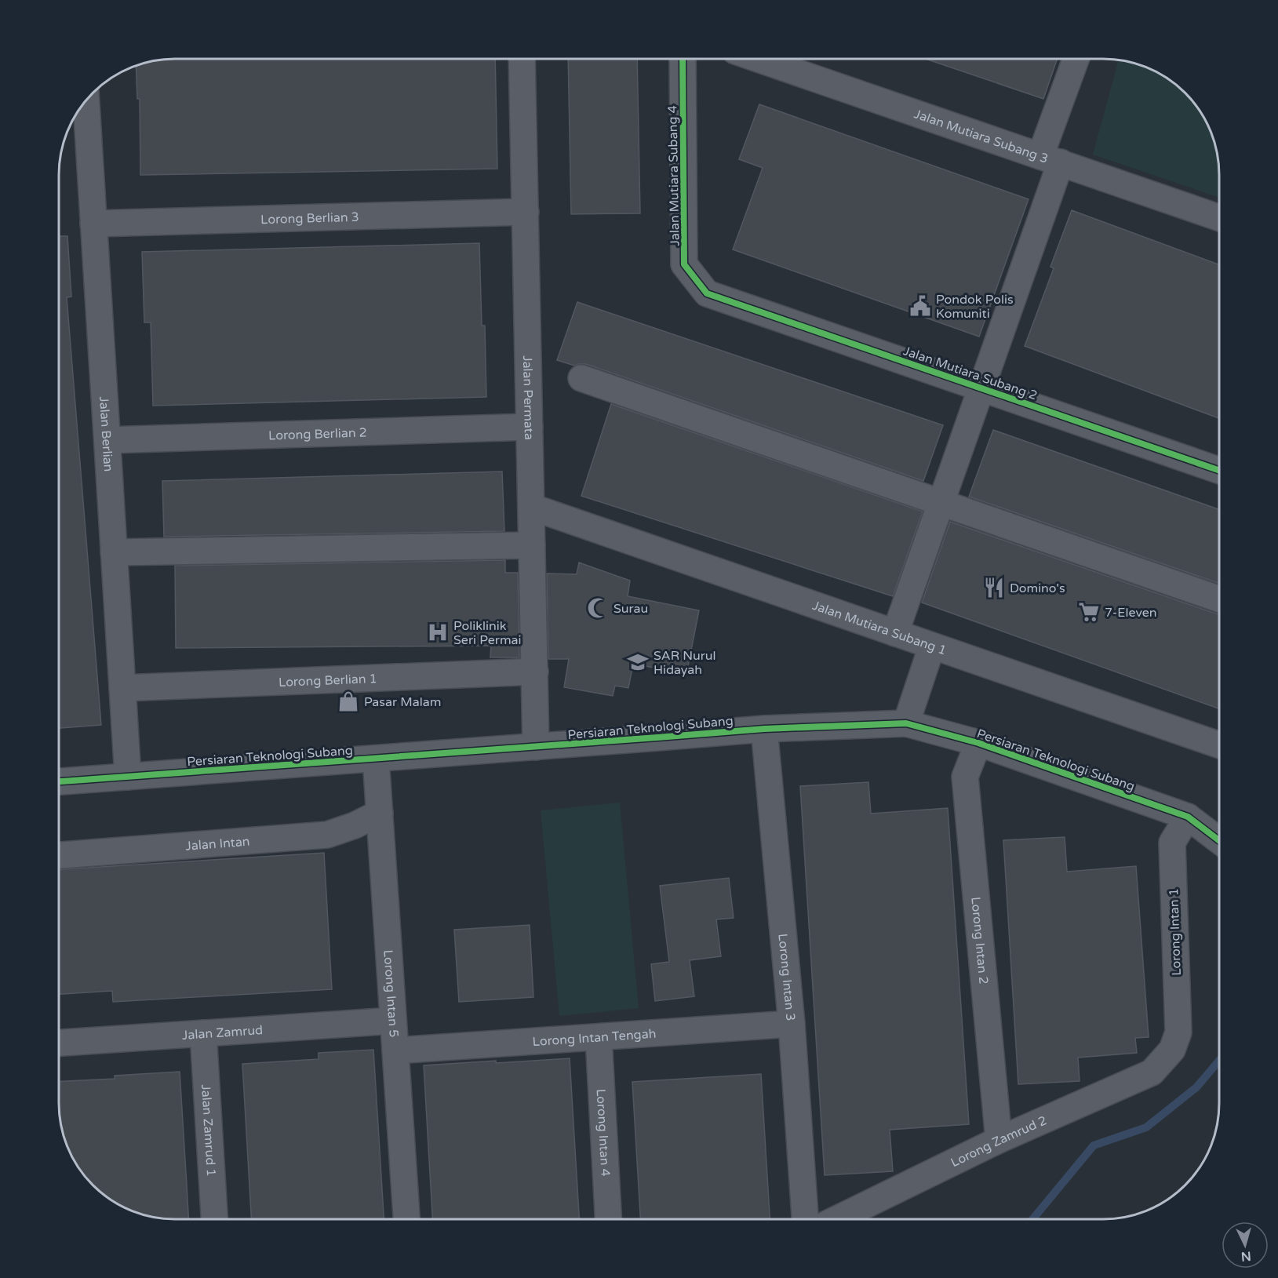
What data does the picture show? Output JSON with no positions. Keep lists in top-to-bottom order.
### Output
{
  "streets": {
    "street": [
      "Jalan Mutiara Subang 3",
      "Jalan Mutiara Subang 4",
      "Lorong Berlian 3",
      "Jalan Mutiara Subang 2",
      "Jalan Permata",
      "Jalan Berlian",
      "Lorong Berlian 2",
      "Jalan Mutiara Subang 1",
      "Lorong Berlian 1",
      "Persiaran Teknologi Subang",
      "Jalan Intan",
      "Lorong Intan 1",
      "Lorong Intan 2",
      "Lorong Intan 3",
      "Lorong Intan 5",
      "Jalan Zamrud",
      "Lorong Intan Tengah",
      "Jalan Zamrud 1",
      "Lorong Intan 4",
      "Lorong Zamrud 2"
    ]
  },
  "crossings": [
    ["Jalan Mutiara Subang 4", "Jalan Mutiara Subang 2"],
    ["Lorong Berlian 3", "Jalan Permata"],
    ["Lorong Berlian 3", "Jalan Berlian"],
    ["Jalan Permata", "Lorong Berlian 2"],
    ["Jalan Permata", "Jalan Mutiara Subang 1"],
    ["Jalan Permata", "Lorong Berlian 1"],
    ["Jalan Permata", "Persiaran Teknologi Subang"],
    ["Jalan Berlian", "Lorong Berlian 2"],
    ["Jalan Berlian", "Lorong Berlian 1"],
    ["Jalan Berlian", "Persiaran Teknologi Subang"],
    ["Persiaran Teknologi Subang", "Lorong Intan 1"],
    ["Persiaran Teknologi Subang", "Lorong Intan 2"],
    ["Persiaran Teknologi Subang", "Lorong Intan 3"],
    ["Persiaran Teknologi Subang", "Lorong Intan 5"],
    ["Jalan Intan", "Lorong Intan 5"],
    ["Lorong Intan 1", "Lorong Zamrud 2"],
    ["Lorong Intan 2", "Lorong Zamrud 2"],
    ["Lorong Intan 3", "Lorong Intan Tengah"],
    ["Lorong Intan 5", "Jalan Zamrud"],
    ["Lorong Intan 5", "Lorong Intan Tengah"],
    ["Jalan Zamrud", "Jalan Zamrud 1"],
    ["Lorong Intan Tengah", "Lorong Intan 4"]
  ],
  "places": {
    "public building": ["Pondok Polis Komuniti"],
    "restaurant": ["Domino's"],
    "mosque": ["Surau"],
    "supermarket": ["7-Eleven"],
    "hospital": ["Poliklinik Seri Permai"],
    "school or university": ["SAR Nurul Hidayah"],
    "shop": ["Pasar Malam"]
  },
  "north": "bottom"
}
